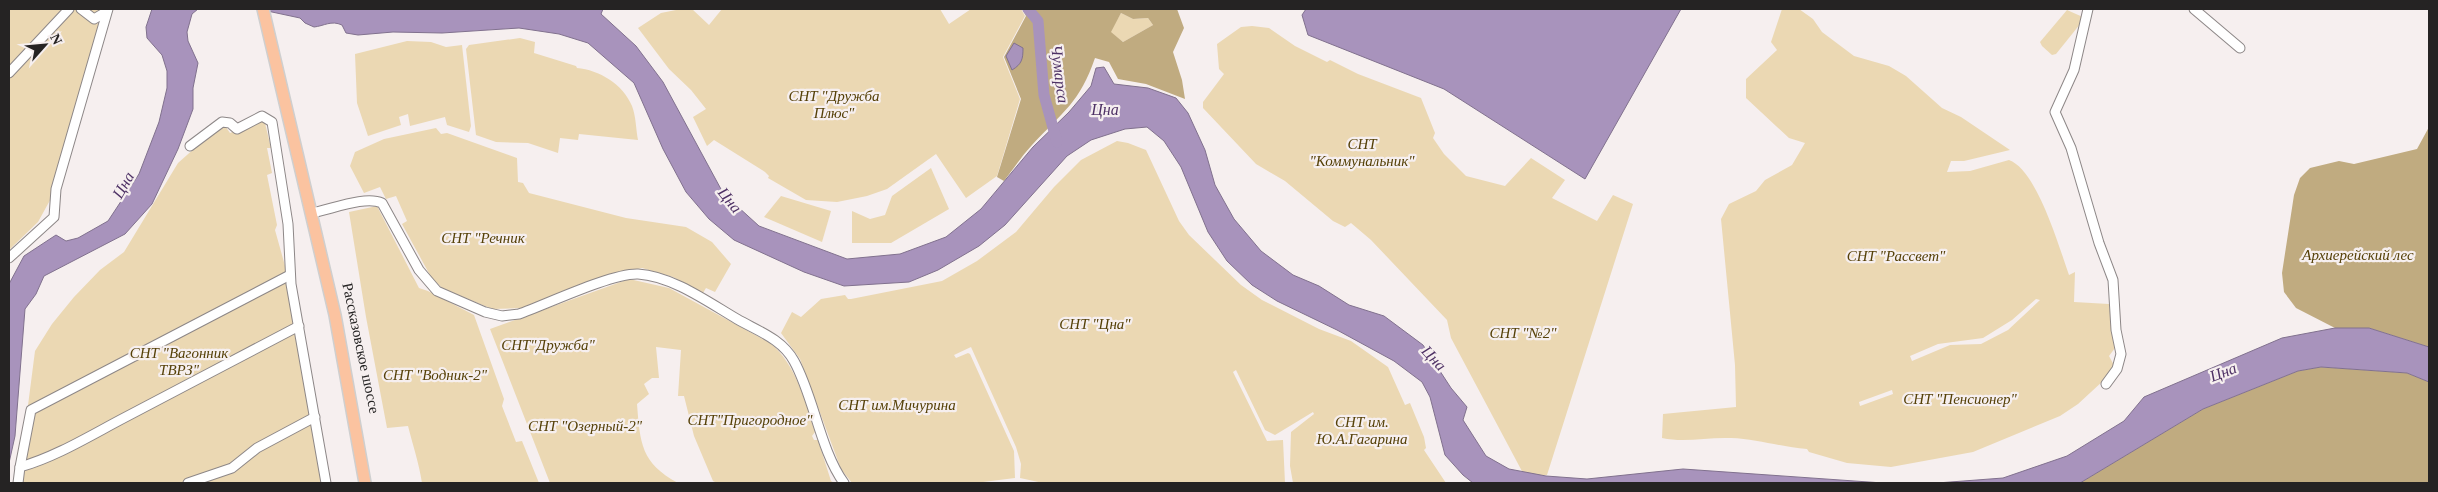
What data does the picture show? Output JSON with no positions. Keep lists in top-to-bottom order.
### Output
{
  "streets": {
    "main road": ["Рассказовское шоссе"]
  },
  "water": ["Чумарса", "Цна"],
  "parks": [
    "СНТ \"Дружба Плюс\"",
    "СНТ \"Коммунальник\"",
    "СНТ \"Речник",
    "Архиерейский лес",
    "СНТ \"Рассвет\"",
    "СНТ \"Цна\"",
    "СНТ \"№2\"",
    "СНТ\"Дружба\"",
    "СНТ \"Вагонник ТВРЗ\"",
    "СНТ \"Водник-2\"",
    "СНТ \"Пенсионер\"",
    "СНТ им.Мичурина",
    "СНТ\"Пригородное\"",
    "СНТ им. Ю.А.Гагарина",
    "СНТ \"Озерный-2\""
  ],
  "north": "top right"
}
